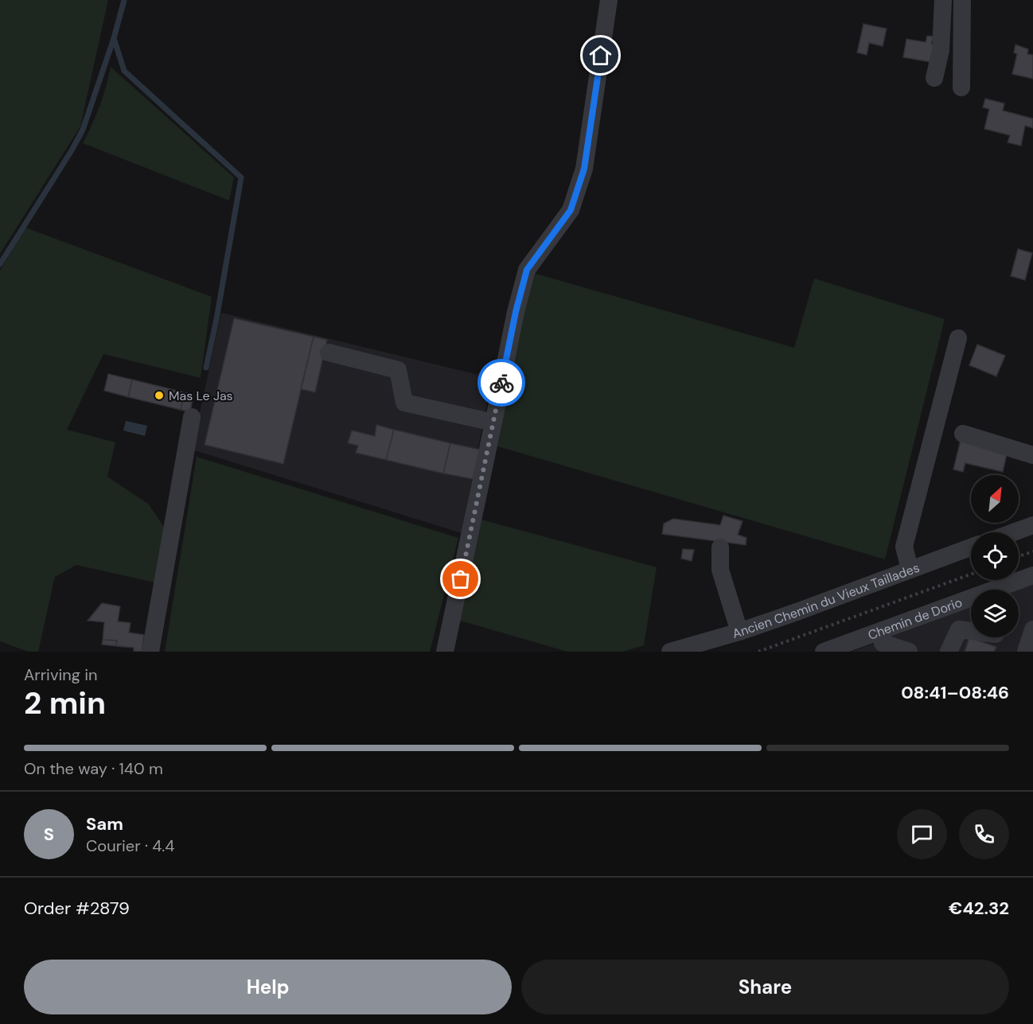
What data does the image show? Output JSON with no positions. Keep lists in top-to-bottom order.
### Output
{
  "streets": {
    "street": ["Ancien Chemin du Vieux Taillades", "Chemin de Dorio"]
  },
  "places": ["Mas Le Jas"],
  "north": "top right",
  "page": {
    "heading": ["2 min", "Arriving in", "08:41–08:46"],
    "panel": [
      "Sam",
      "Courier · 4.4",
      "Order #2879",
      "€42.32"
    ],
    "bar": "On the way · 140 m",
    "round": "S",
    "buttons": ["Help", "Share"]
  }
}
